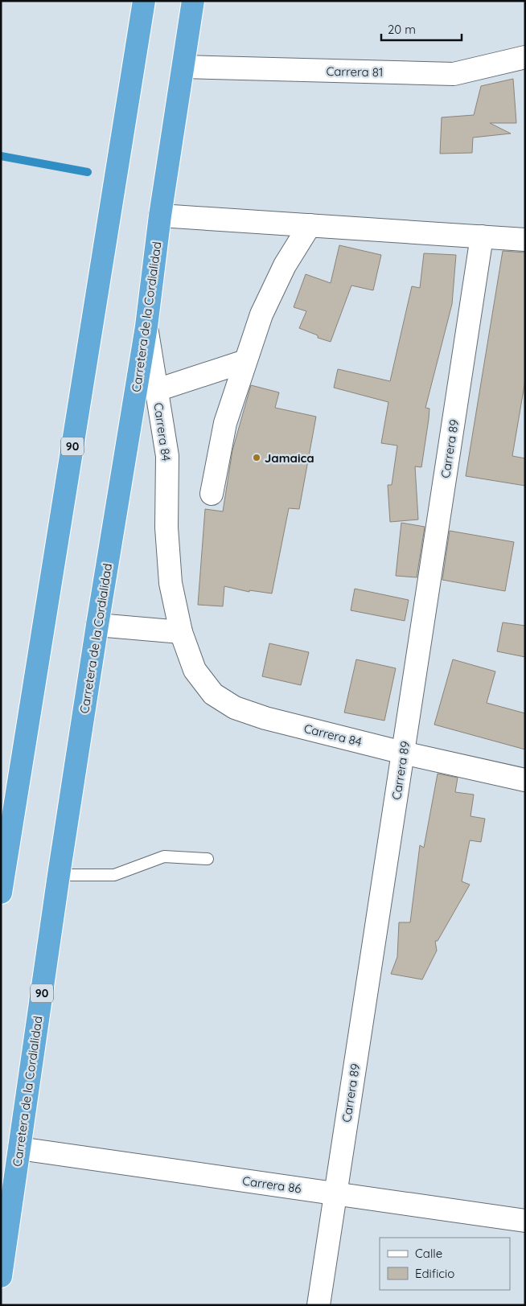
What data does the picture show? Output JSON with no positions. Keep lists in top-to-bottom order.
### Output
{
  "streets": {
    "highway": ["Carretera de la Cordialidad", "90"],
    "street": [
      "Carrera 81",
      "Carrera 84",
      "Carrera 89",
      "Carrera 86"
    ]
  },
  "crossings": [
    ["Carrera 81", "Carretera de la Cordialidad"],
    ["Carretera de la Cordialidad", "Carrera 84"],
    ["Carretera de la Cordialidad", "Carrera 86"],
    ["Carrera 84", "Carrera 89"],
    ["Carrera 89", "Carrera 86"]
  ],
  "places": ["Jamaica"],
  "legend": ["Calle", "Edificio"],
  "scale_bar": "20 m"
}
